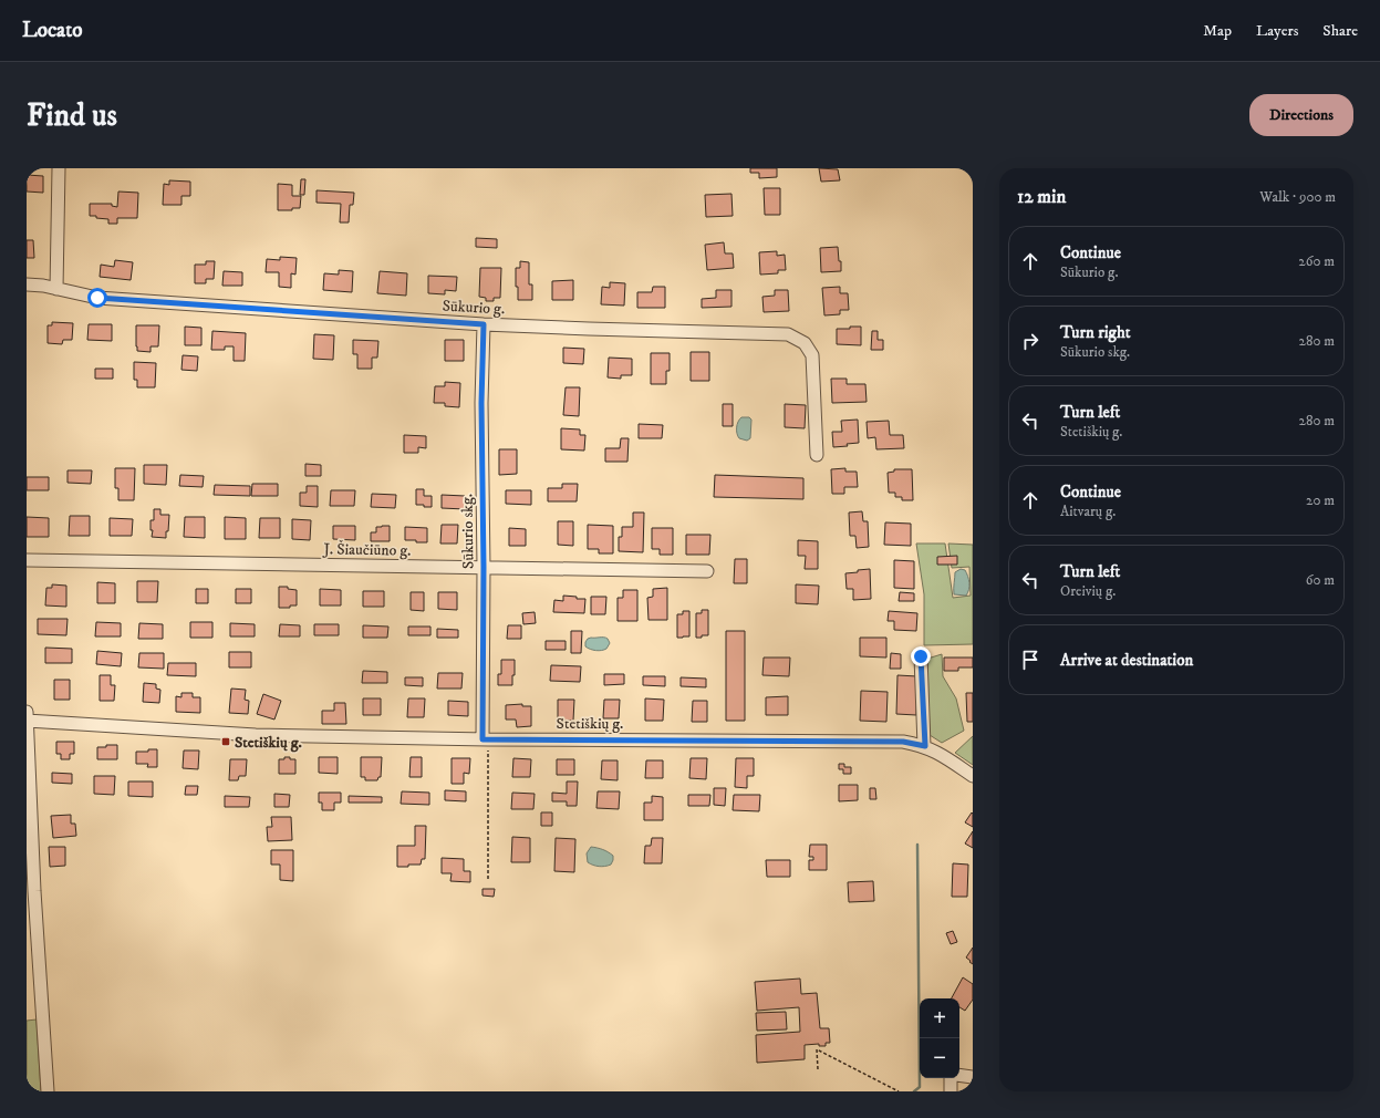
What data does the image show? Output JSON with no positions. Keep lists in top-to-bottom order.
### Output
{
  "streets": {
    "street": [
      "Sūkurio g.",
      "Sūkurio skg.",
      "J. Šiaučiūno g.",
      "Stetiškių g."
    ]
  },
  "crossings": [
    ["Sūkurio g.", "Sūkurio skg."],
    ["Sūkurio skg.", "J. Šiaučiūno g."],
    ["Sūkurio skg.", "Stetiškių g."]
  ],
  "places": {
    "transit": ["Stetiškių g."]
  },
  "page": {
    "header": "Locato",
    "nav": ["Map", "Layers", "Share"],
    "buttons": "Directions",
    "title": "Find us",
    "heading": ["12 min", "Walk · 900 m"],
    "list": [
      ["Continue", "Sūkurio g.", "260 m"],
      ["Turn right", "Sūkurio skg.", "280 m"],
      ["Turn left", "Stetiškių g.", "280 m"],
      ["Continue", "Aitvarų g.", "20 m"],
      ["Turn left", "Oreivių g.", "60 m"],
      "Arrive at destination"
    ],
    "map_buttons": ["+", "−"]
  }
}
